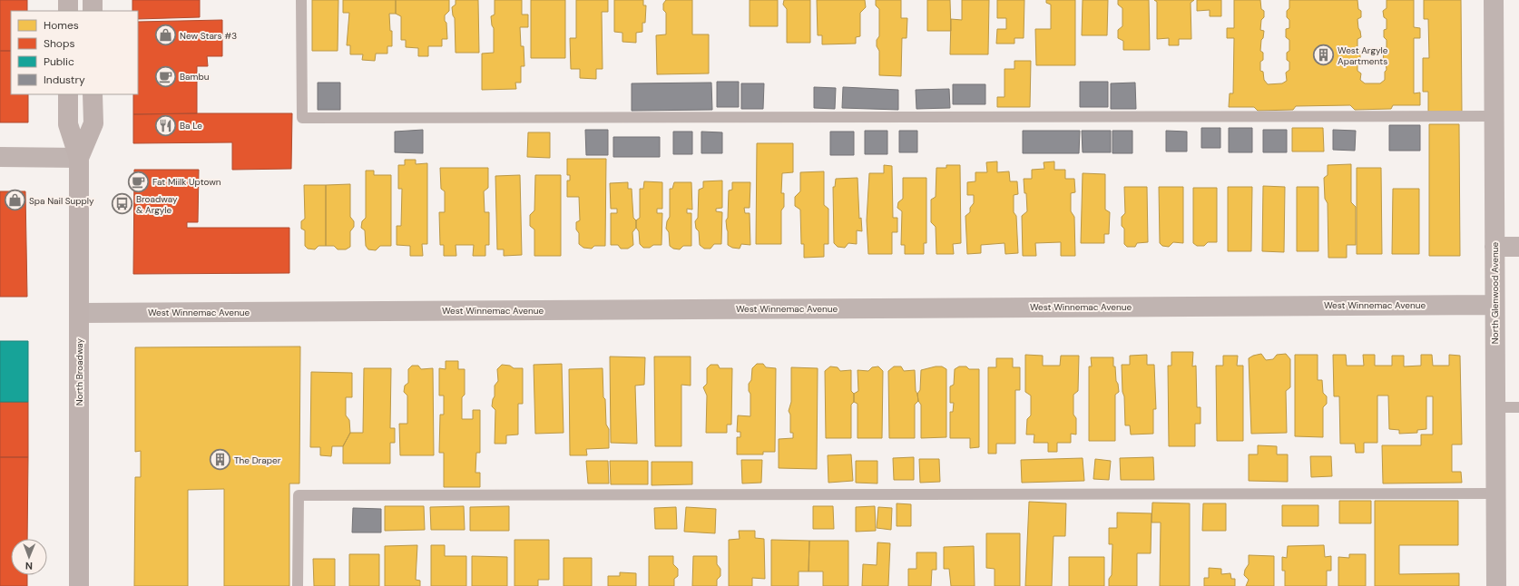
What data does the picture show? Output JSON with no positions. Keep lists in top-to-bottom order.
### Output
{
  "streets": {
    "main road": ["North Broadway"],
    "street": ["North Glenwood Avenue", "West Winnemac Avenue"]
  },
  "crossings": [
    ["North Glenwood Avenue", "West Winnemac Avenue"],
    ["West Winnemac Avenue", "North Broadway"]
  ],
  "places": {
    "shop": ["New Stars #3", "Spa Nail Supply"],
    "building": ["West Argyle Apartments", "The Draper"],
    "cafe": ["Bambu", "Fat Miilk Uptown"],
    "restaurant": ["Ba Le"],
    "bus stop": ["Broadway & Argyle"]
  },
  "legend": [
    "Homes",
    "Shops",
    "Public",
    "Industry"
  ],
  "north": "bottom"
}
